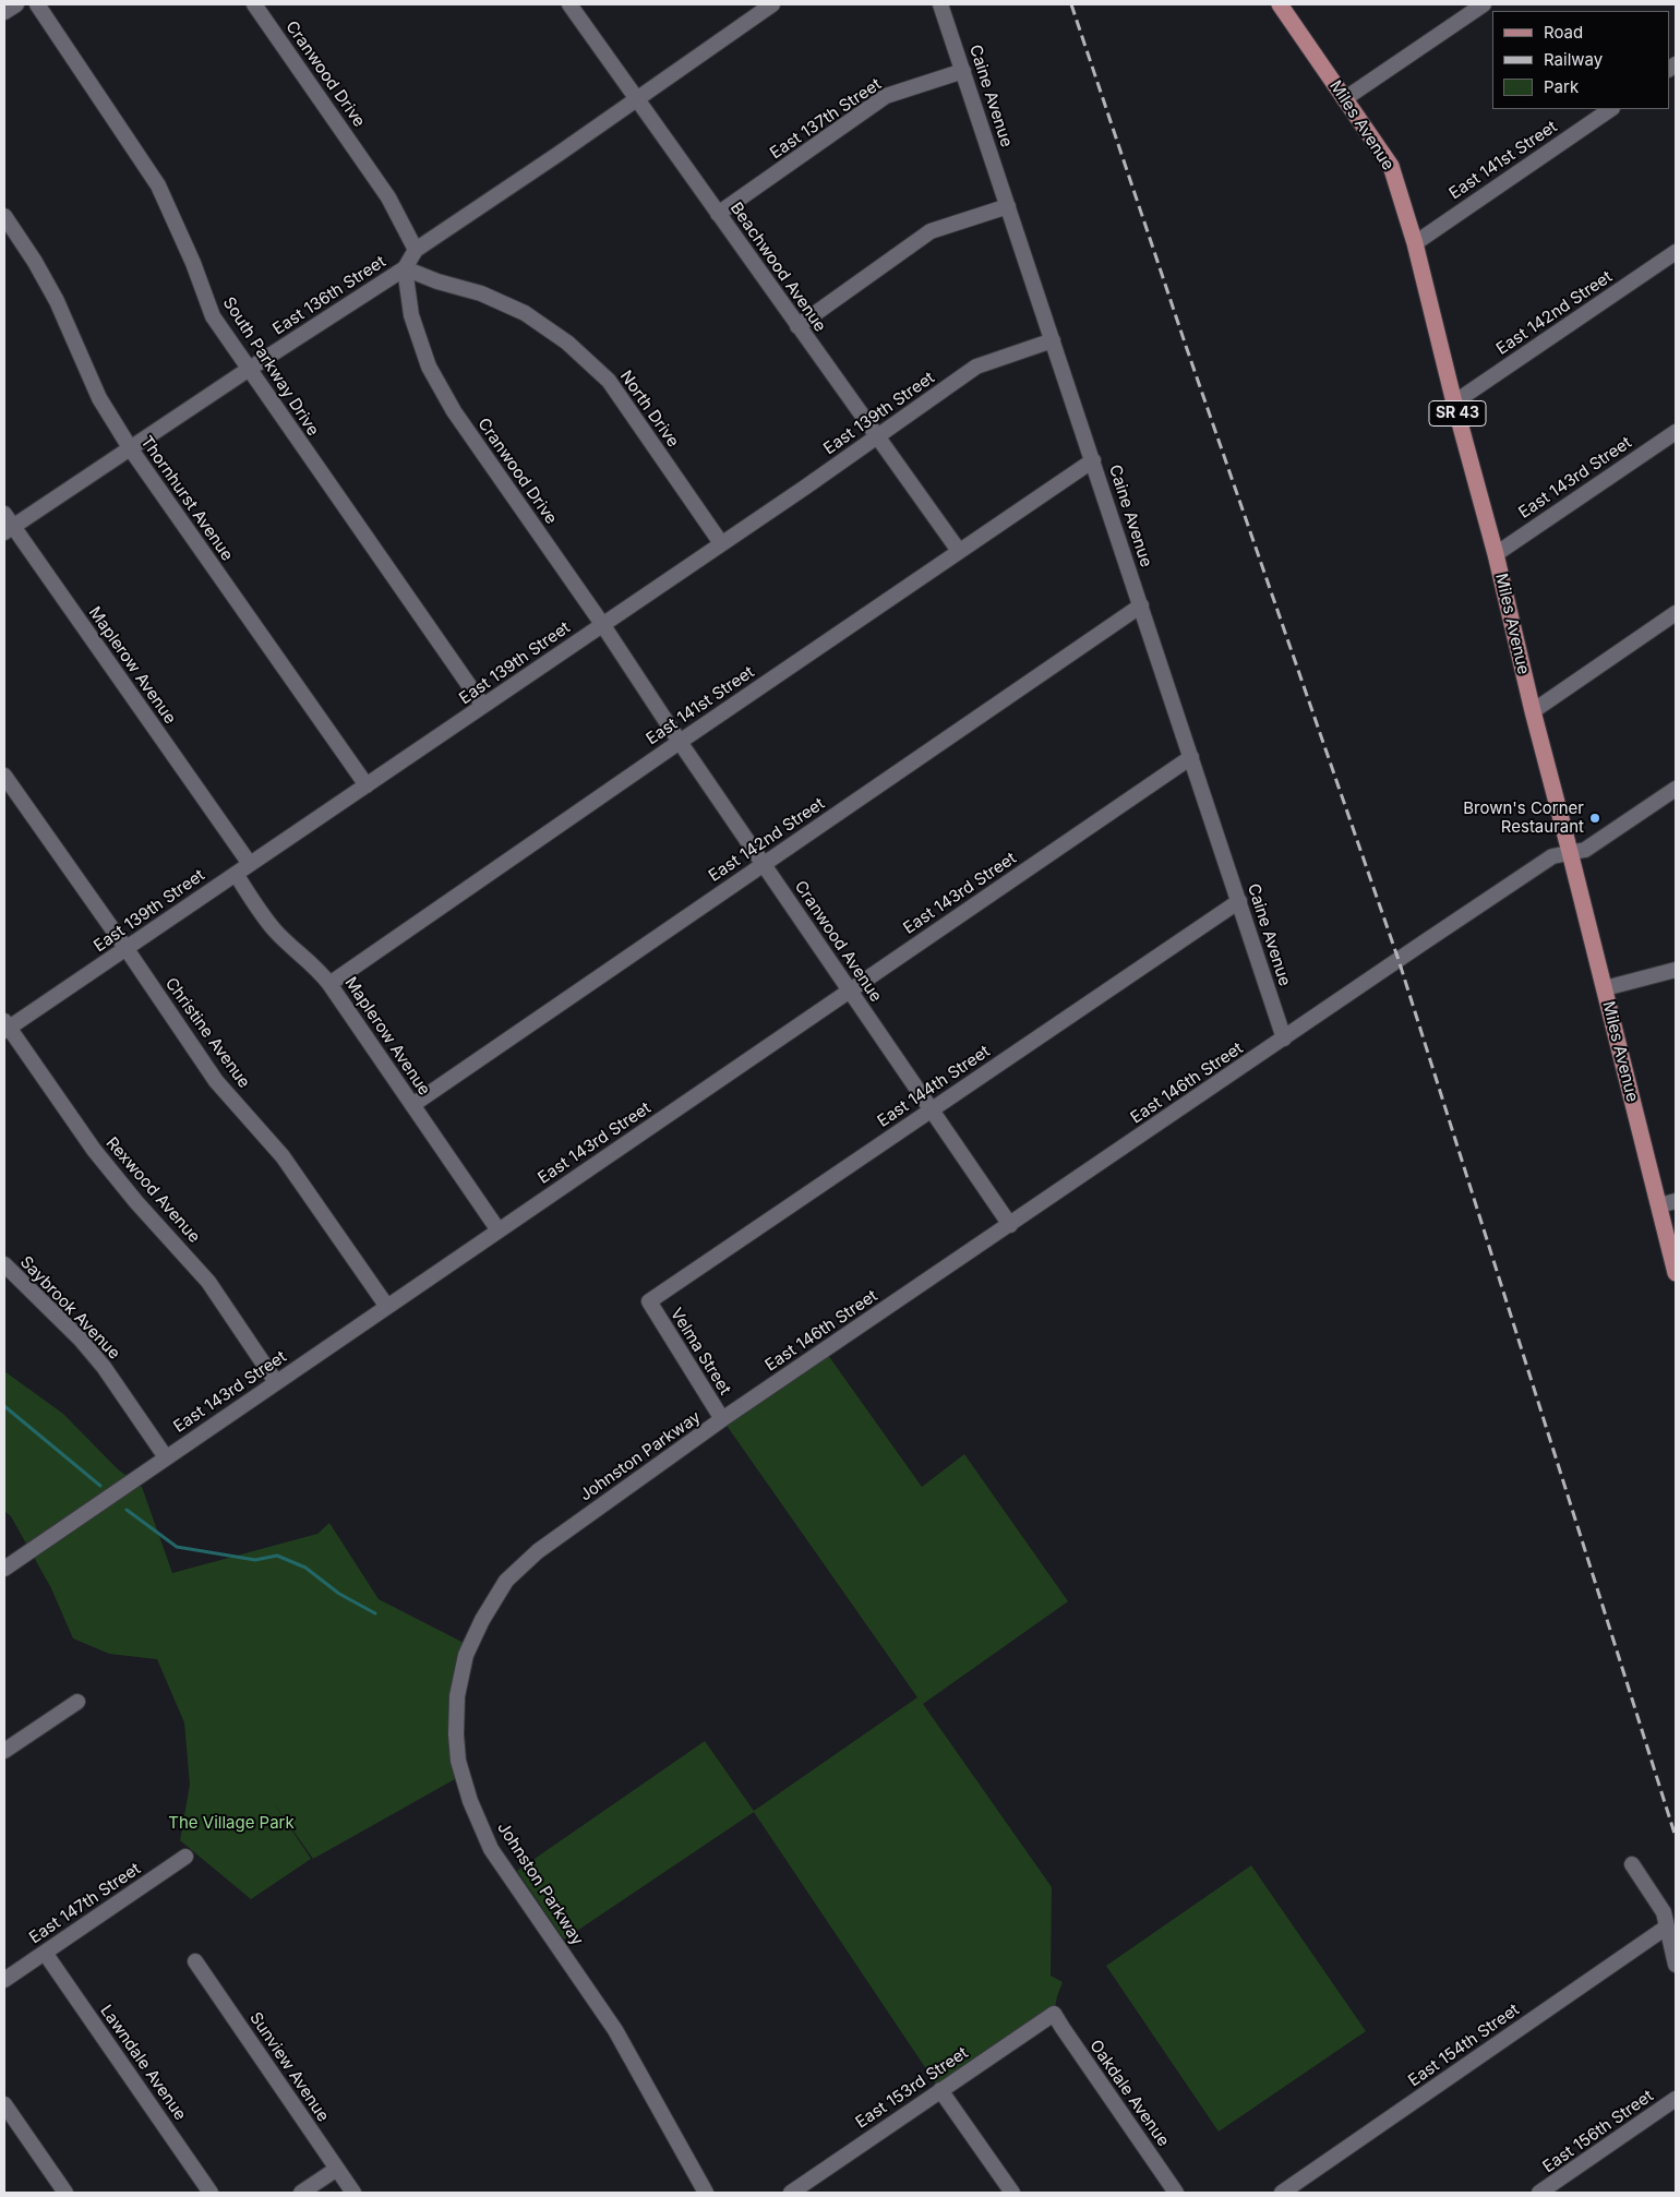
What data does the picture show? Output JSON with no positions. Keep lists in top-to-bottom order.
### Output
{
  "streets": {
    "main road": ["Miles Avenue", "SR 43"],
    "street": [
      "Cranwood Drive",
      "Caine Avenue",
      "East 137th Street",
      "East 141st Street",
      "Beachwood Avenue",
      "East 136th Street",
      "East 142nd Street",
      "South Parkway Drive",
      "North Drive",
      "East 139th Street",
      "East 143rd Street",
      "Thornhurst Avenue",
      "Maplerow Avenue",
      "Cranwood Avenue",
      "Christine Avenue",
      "East 146th Street",
      "East 144th Street",
      "Rexwood Avenue",
      "Saybrook Avenue",
      "Velma Street",
      "Johnston Parkway",
      "East 147th Street",
      "East 154th Street",
      "Lawndale Avenue",
      "Sunview Avenue",
      "East 153rd Street",
      "Oakdale Avenue",
      "East 156th Street"
    ]
  },
  "crossings": [
    ["Cranwood Drive", "East 136th Street"],
    ["Cranwood Drive", "North Drive"],
    ["Cranwood Drive", "East 139th Street"],
    ["Cranwood Drive", "Cranwood Avenue"],
    ["Caine Avenue", "East 137th Street"],
    ["Caine Avenue", "East 141st Street"],
    ["Caine Avenue", "East 142nd Street"],
    ["Caine Avenue", "East 139th Street"],
    ["Caine Avenue", "East 143rd Street"],
    ["Caine Avenue", "East 146th Street"],
    ["Caine Avenue", "East 144th Street"],
    ["East 137th Street", "Beachwood Avenue"],
    ["Miles Avenue", "East 141st Street"],
    ["Miles Avenue", "East 142nd Street"],
    ["Miles Avenue", "East 143rd Street"],
    ["Miles Avenue", "East 146th Street"],
    ["East 141st Street", "Beachwood Avenue"],
    ["East 141st Street", "Maplerow Avenue"],
    ["East 141st Street", "Cranwood Avenue"],
    ["Beachwood Avenue", "East 136th Street"],
    ["Beachwood Avenue", "East 139th Street"],
    ["East 136th Street", "South Parkway Drive"],
    ["East 136th Street", "North Drive"],
    ["East 136th Street", "Thornhurst Avenue"],
    ["East 136th Street", "Maplerow Avenue"],
    ["East 142nd Street", "Maplerow Avenue"],
    ["East 142nd Street", "Cranwood Avenue"],
    ["South Parkway Drive", "East 139th Street"],
    ["North Drive", "East 139th Street"],
    ["East 139th Street", "Thornhurst Avenue"],
    ["East 139th Street", "Maplerow Avenue"],
    ["East 139th Street", "Christine Avenue"],
    ["East 139th Street", "Rexwood Avenue"],
    ["East 143rd Street", "Maplerow Avenue"],
    ["East 143rd Street", "Cranwood Avenue"],
    ["East 143rd Street", "Christine Avenue"],
    ["East 143rd Street", "Rexwood Avenue"],
    ["East 143rd Street", "Saybrook Avenue"],
    ["Cranwood Avenue", "East 146th Street"],
    ["Cranwood Avenue", "East 144th Street"],
    ["East 146th Street", "Velma Street"],
    ["East 146th Street", "Johnston Parkway"],
    ["East 144th Street", "Velma Street"],
    ["Velma Street", "Johnston Parkway"],
    ["East 147th Street", "Lawndale Avenue"],
    ["East 153rd Street", "Oakdale Avenue"]
  ],
  "parks": ["The Village Park"],
  "places": ["Brown's Corner Restaurant"],
  "legend": ["Road", "Railway", "Park"]
}
